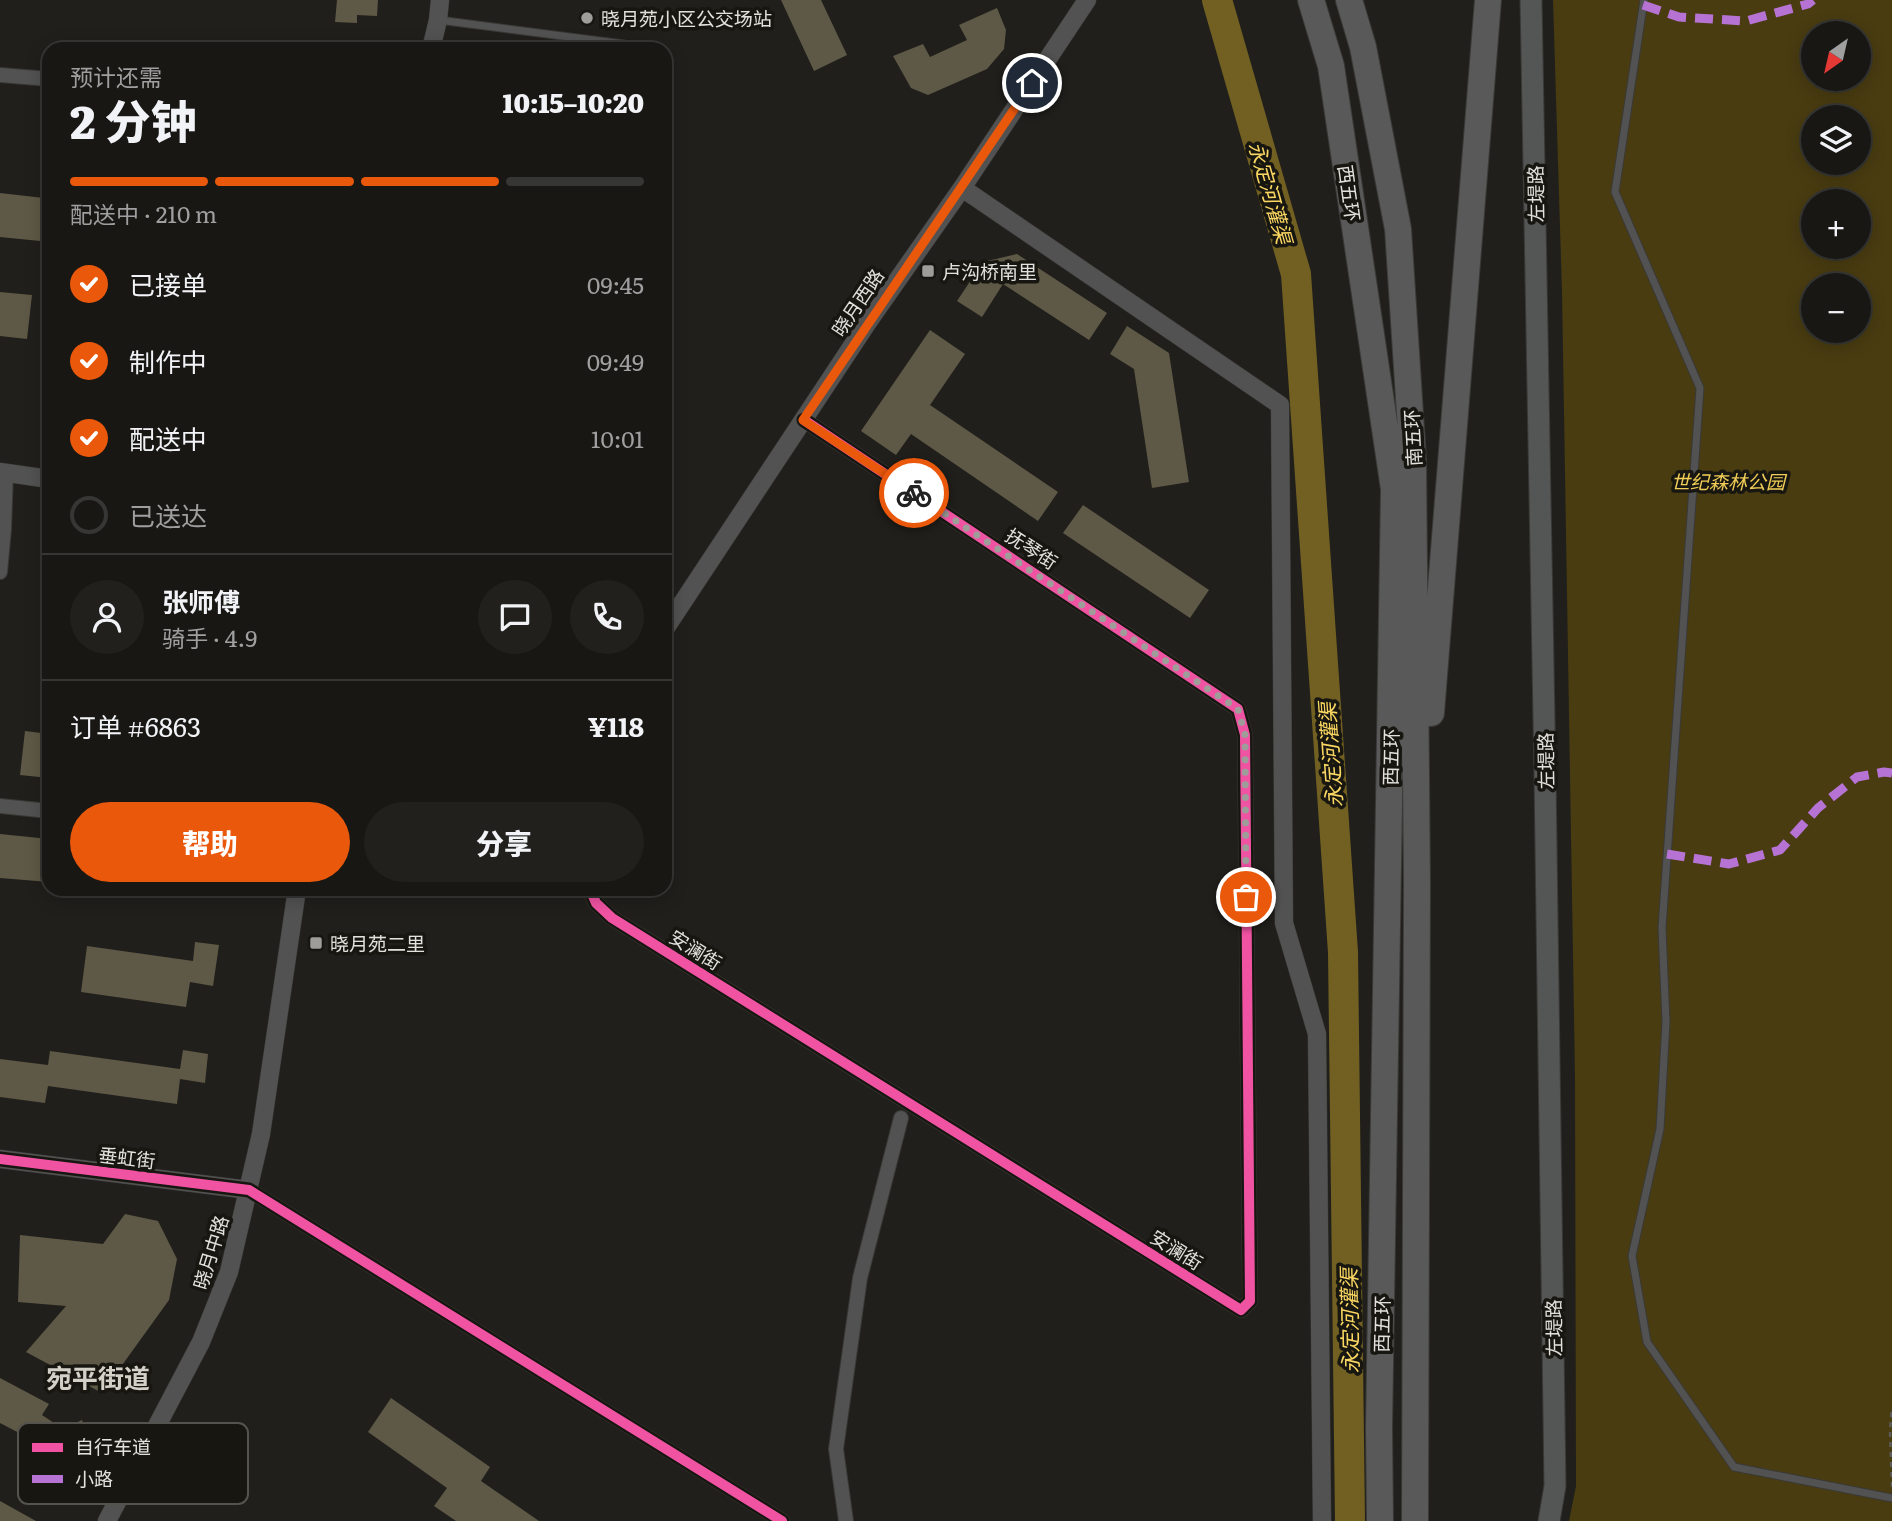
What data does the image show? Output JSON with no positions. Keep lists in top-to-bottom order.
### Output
{
  "streets": {
    "highway": ["西五环", "南五环"],
    "main road": ["左堤路"],
    "street": [
      "晓月西路",
      "抚琴街",
      "安澜街",
      "垂虹街",
      "晓月中路"
    ]
  },
  "crossings": [
    ["西五环", "南五环"],
    ["晓月西路", "抚琴街"],
    ["抚琴街", "安澜街"],
    ["垂虹街", "晓月中路"]
  ],
  "districts": ["宛平街道"],
  "water": ["永定河灌渠"],
  "parks": ["世纪森林公园"],
  "places": {
    "other": ["晓月苑小区公交场站"],
    "transit": ["卢沟桥南里", "晓月苑二里"]
  },
  "legend": ["自行车道", "小路"],
  "north": "bottom left",
  "page": {
    "map_buttons": ["+", "−"],
    "heading": ["2 分钟", "预计还需", "10:15–10:20"],
    "panel": [
      "张师傅",
      "骑手 · 4.9",
      "订单 #6863",
      "¥118"
    ],
    "bar": "配送中 · 210 m",
    "list": [
      ["已接单", "09:45"],
      ["制作中", "09:49"],
      ["配送中", "10:01"],
      "已送达"
    ],
    "buttons": ["帮助", "分享"]
  }
}
